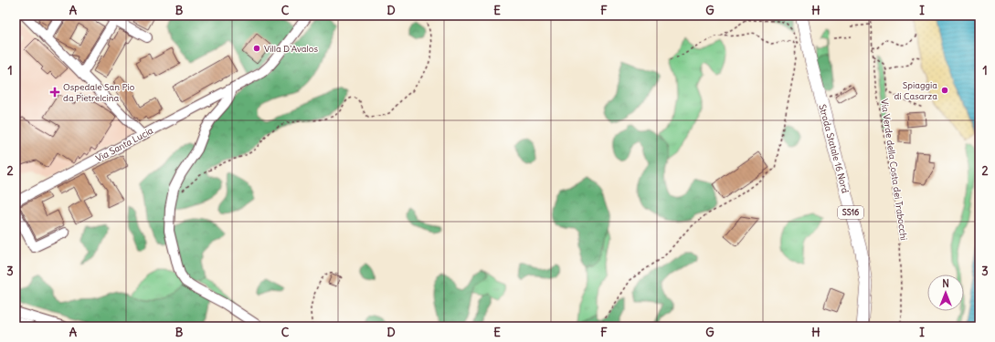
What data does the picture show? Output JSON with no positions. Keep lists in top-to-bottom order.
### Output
{
  "streets": {
    "main road": ["Strada Statale 16 Nord", "SS16"],
    "street": ["Via Santa Lucia"],
    "path": ["Via Verde della Costa dei Trabocchi"]
  },
  "places": {
    "other": ["Villa D'Avalos", "Spiaggia di Casarza"],
    "health": ["Ospedale San Pio da Pietrelcina"]
  },
  "north": "top",
  "grid": {
    "columns": [
      "A",
      "B",
      "C",
      "D",
      "E",
      "F",
      "G",
      "H",
      "I"
    ],
    "rows": ["1", "2", "3"]
  }
}
